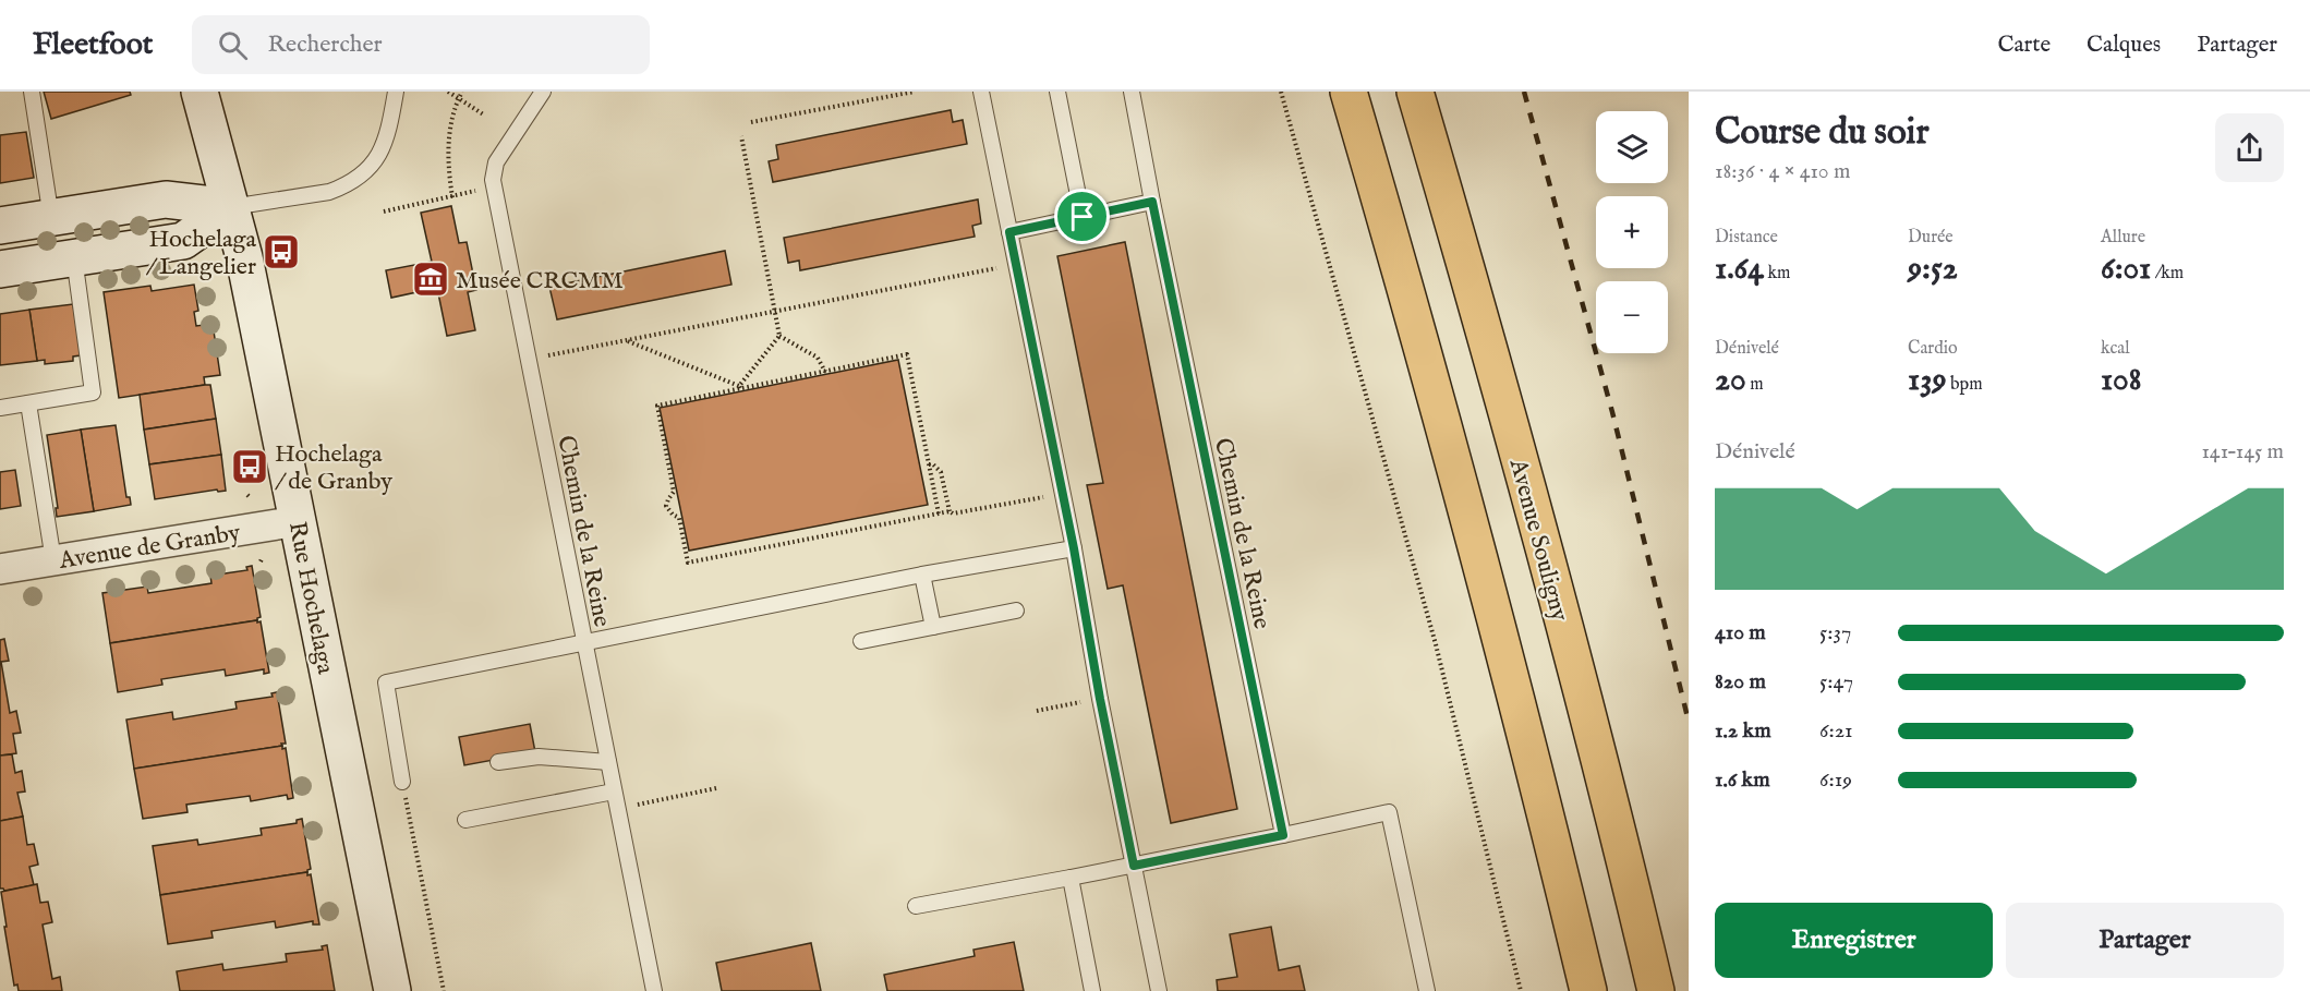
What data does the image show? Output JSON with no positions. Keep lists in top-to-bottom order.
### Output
{
  "streets": {
    "highway": ["Avenue Souligny"],
    "main road": ["Rue Hochelaga"],
    "street": ["Avenue de Granby"],
    "lane": ["Chemin de la Reine"]
  },
  "crossings": [
    ["Avenue de Granby", "Rue Hochelaga"]
  ],
  "places": {
    "bus stop": ["Hochelaga / Langelier", "Hochelaga / de Granby"],
    "museum": ["Musée CRCMM"]
  },
  "page": {
    "header": "Fleetfoot",
    "search": "Rechercher",
    "nav": ["Carte", "Calques", "Partager"],
    "heading": ["Course du soir", "18:36 · 4 × 410 m"],
    "map_buttons": ["+", "−"],
    "stats": [
      ["Distance", "1.64 km"],
      ["Durée", "9:52"],
      ["Allure", "6:01 /km"],
      ["Dénivelé", "20 m"],
      ["Cardio", "139 bpm"],
      ["kcal", "108"]
    ],
    "chart": ["Dénivelé", "141–145 m"],
    "list": [
      {
        "name": "410 m",
        "note": "5:37"
      },
      {
        "name": "820 m",
        "note": "5:47"
      },
      {
        "name": "1.2 km",
        "note": "6:21"
      },
      {
        "name": "1.6 km",
        "note": "6:19"
      }
    ],
    "buttons": ["Enregistrer", "Partager"]
  }
}
